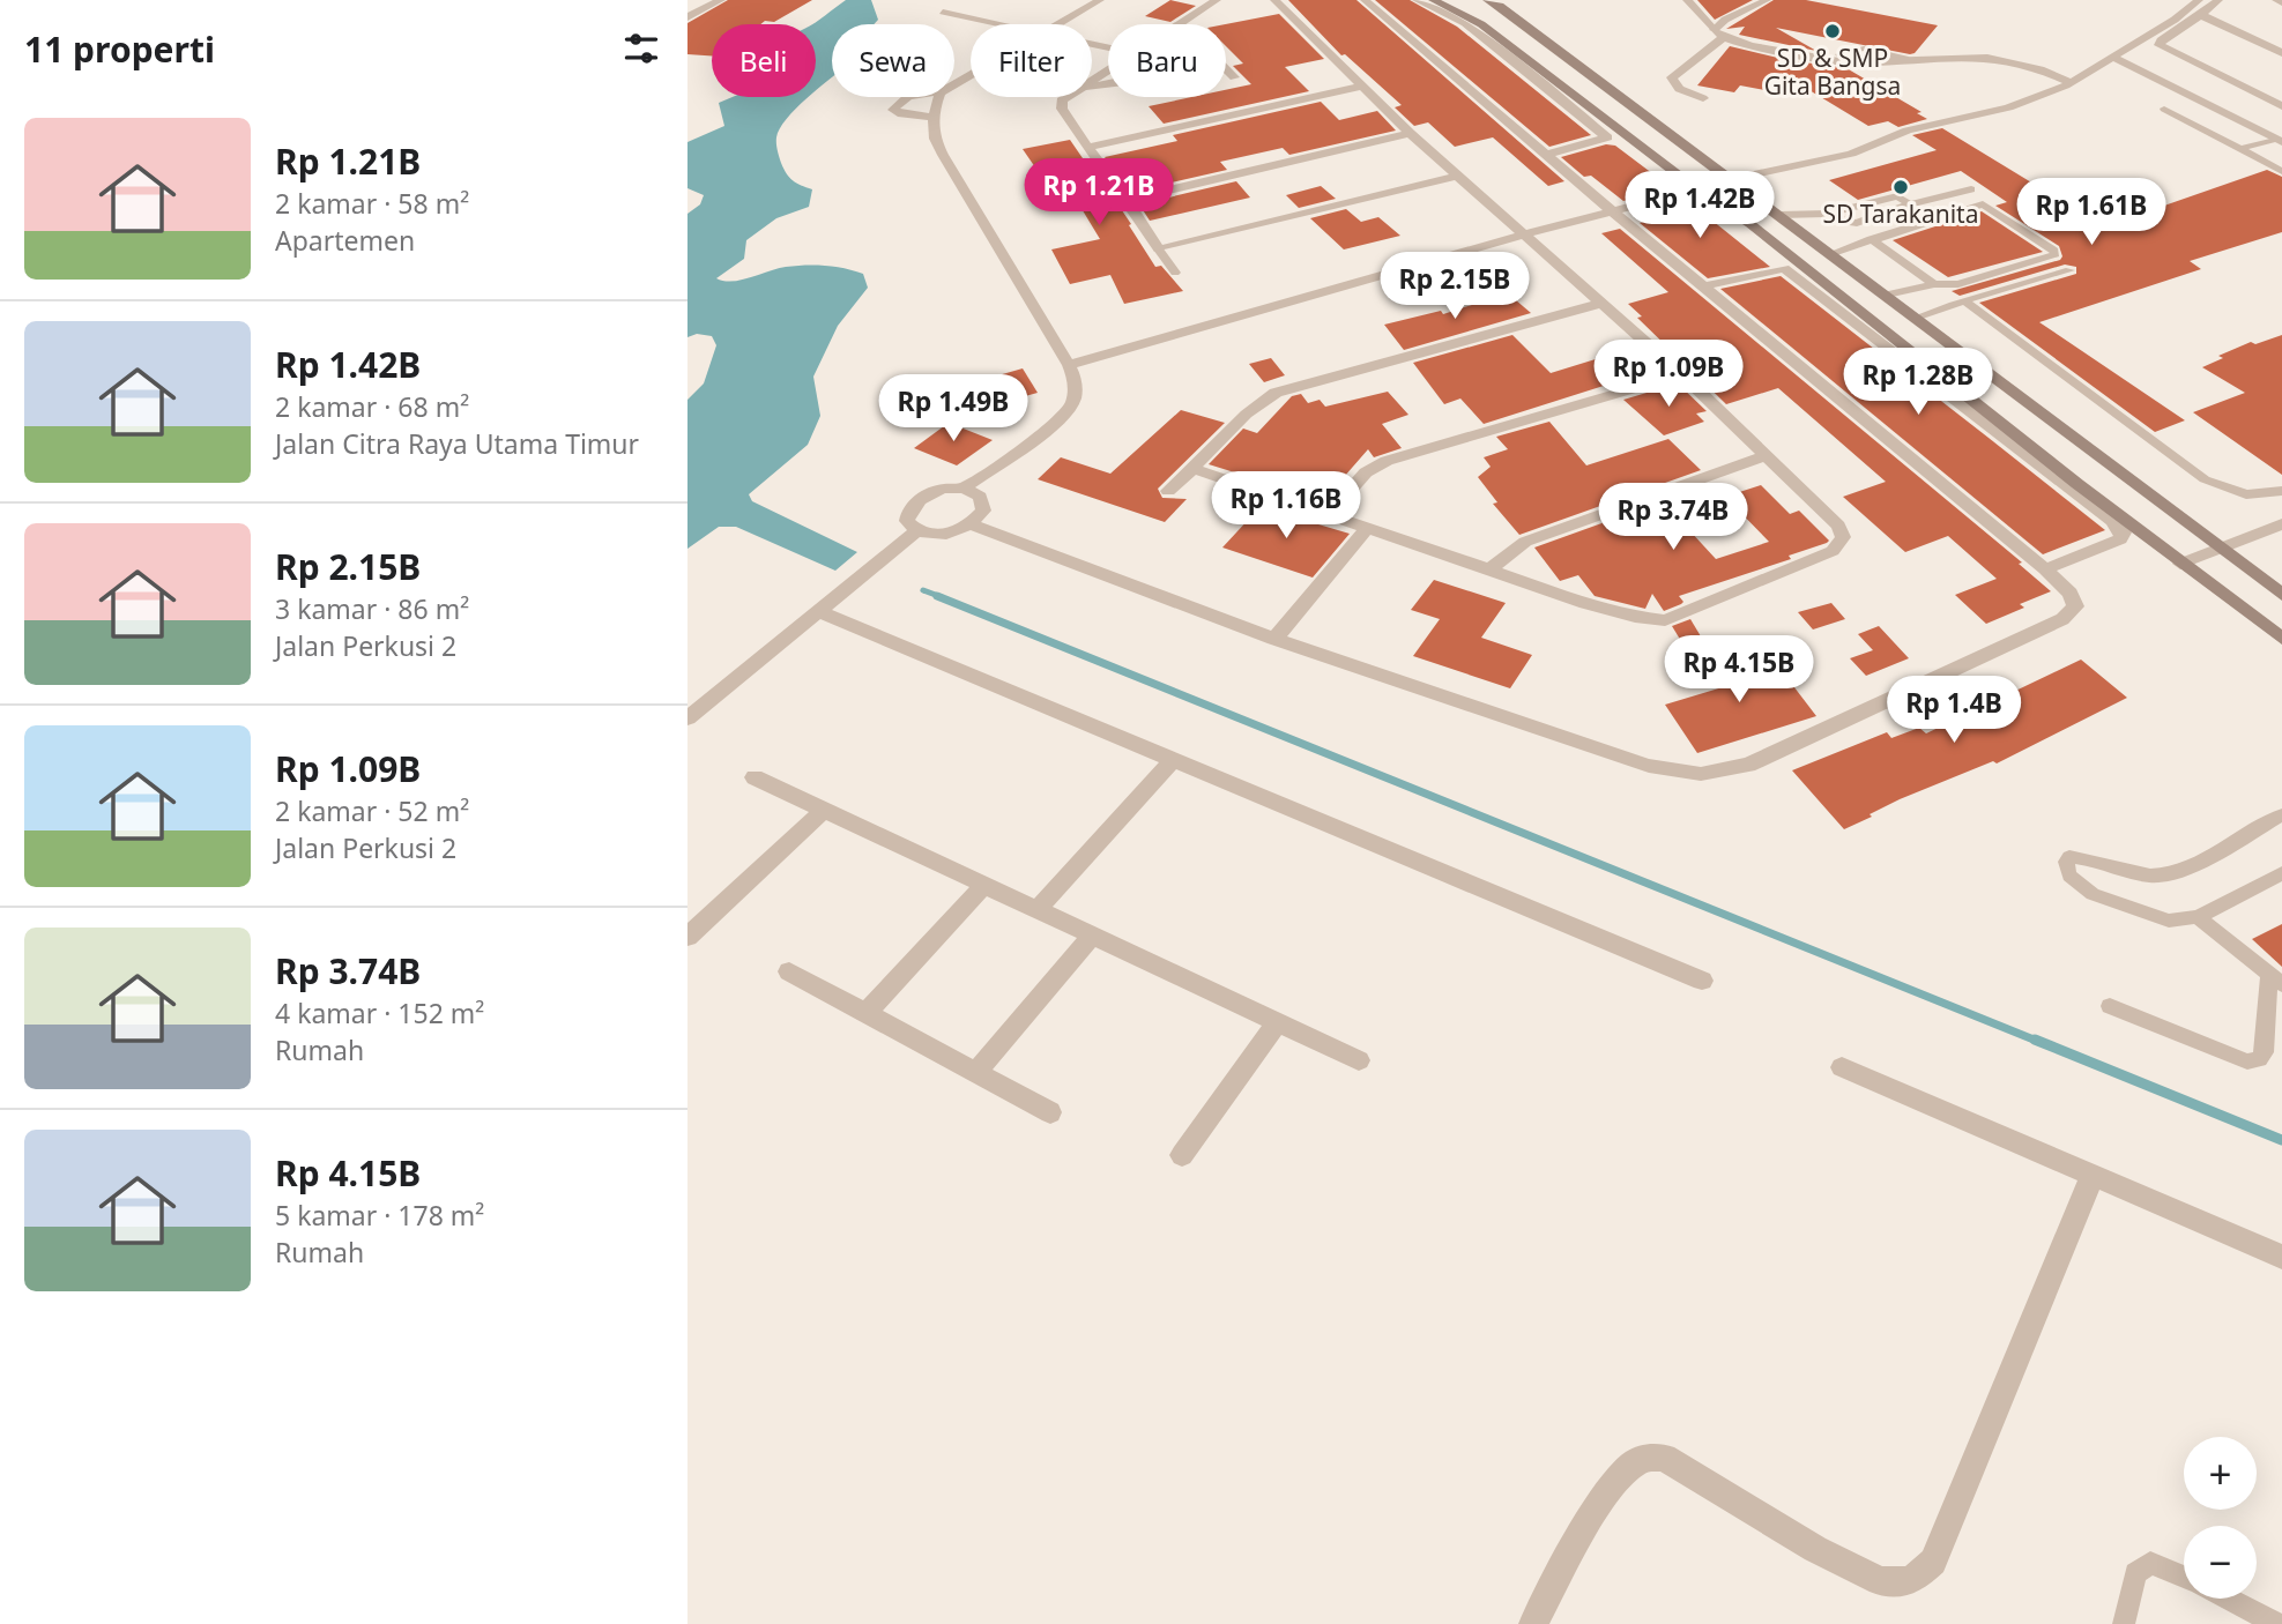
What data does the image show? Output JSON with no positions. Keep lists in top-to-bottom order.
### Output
{
  "places": ["SD & SMP Gita Bangsa", "SD Tarakanita"],
  "page": {
    "heading": "11 properti",
    "chip": [
      "Beli",
      "Sewa",
      "Filter",
      "Baru"
    ],
    "list": [
      {
        "name": "Rp 1.21B",
        "note": "2 kamar · 58 m² · Apartemen"
      },
      {
        "name": "Rp 1.42B",
        "note": "2 kamar · 68 m² · Jalan Citra Raya Utama Timur"
      },
      {
        "name": "Rp 2.15B",
        "note": "3 kamar · 86 m² · Jalan Perkusi 2"
      },
      {
        "name": "Rp 1.09B",
        "note": "2 kamar · 52 m² · Jalan Perkusi 2"
      },
      {
        "name": "Rp 3.74B",
        "note": "4 kamar · 152 m² · Rumah"
      },
      {
        "name": "Rp 4.15B",
        "note": "5 kamar · 178 m² · Rumah"
      }
    ],
    "price": [
      "Rp 1.21B",
      "Rp 1.42B",
      "Rp 1.61B",
      "Rp 2.15B",
      "Rp 1.09B",
      "Rp 1.28B",
      "Rp 1.49B",
      "Rp 1.16B",
      "Rp 3.74B",
      "Rp 4.15B",
      "Rp 1.4B"
    ],
    "map_buttons": ["+", "−"]
  }
}
